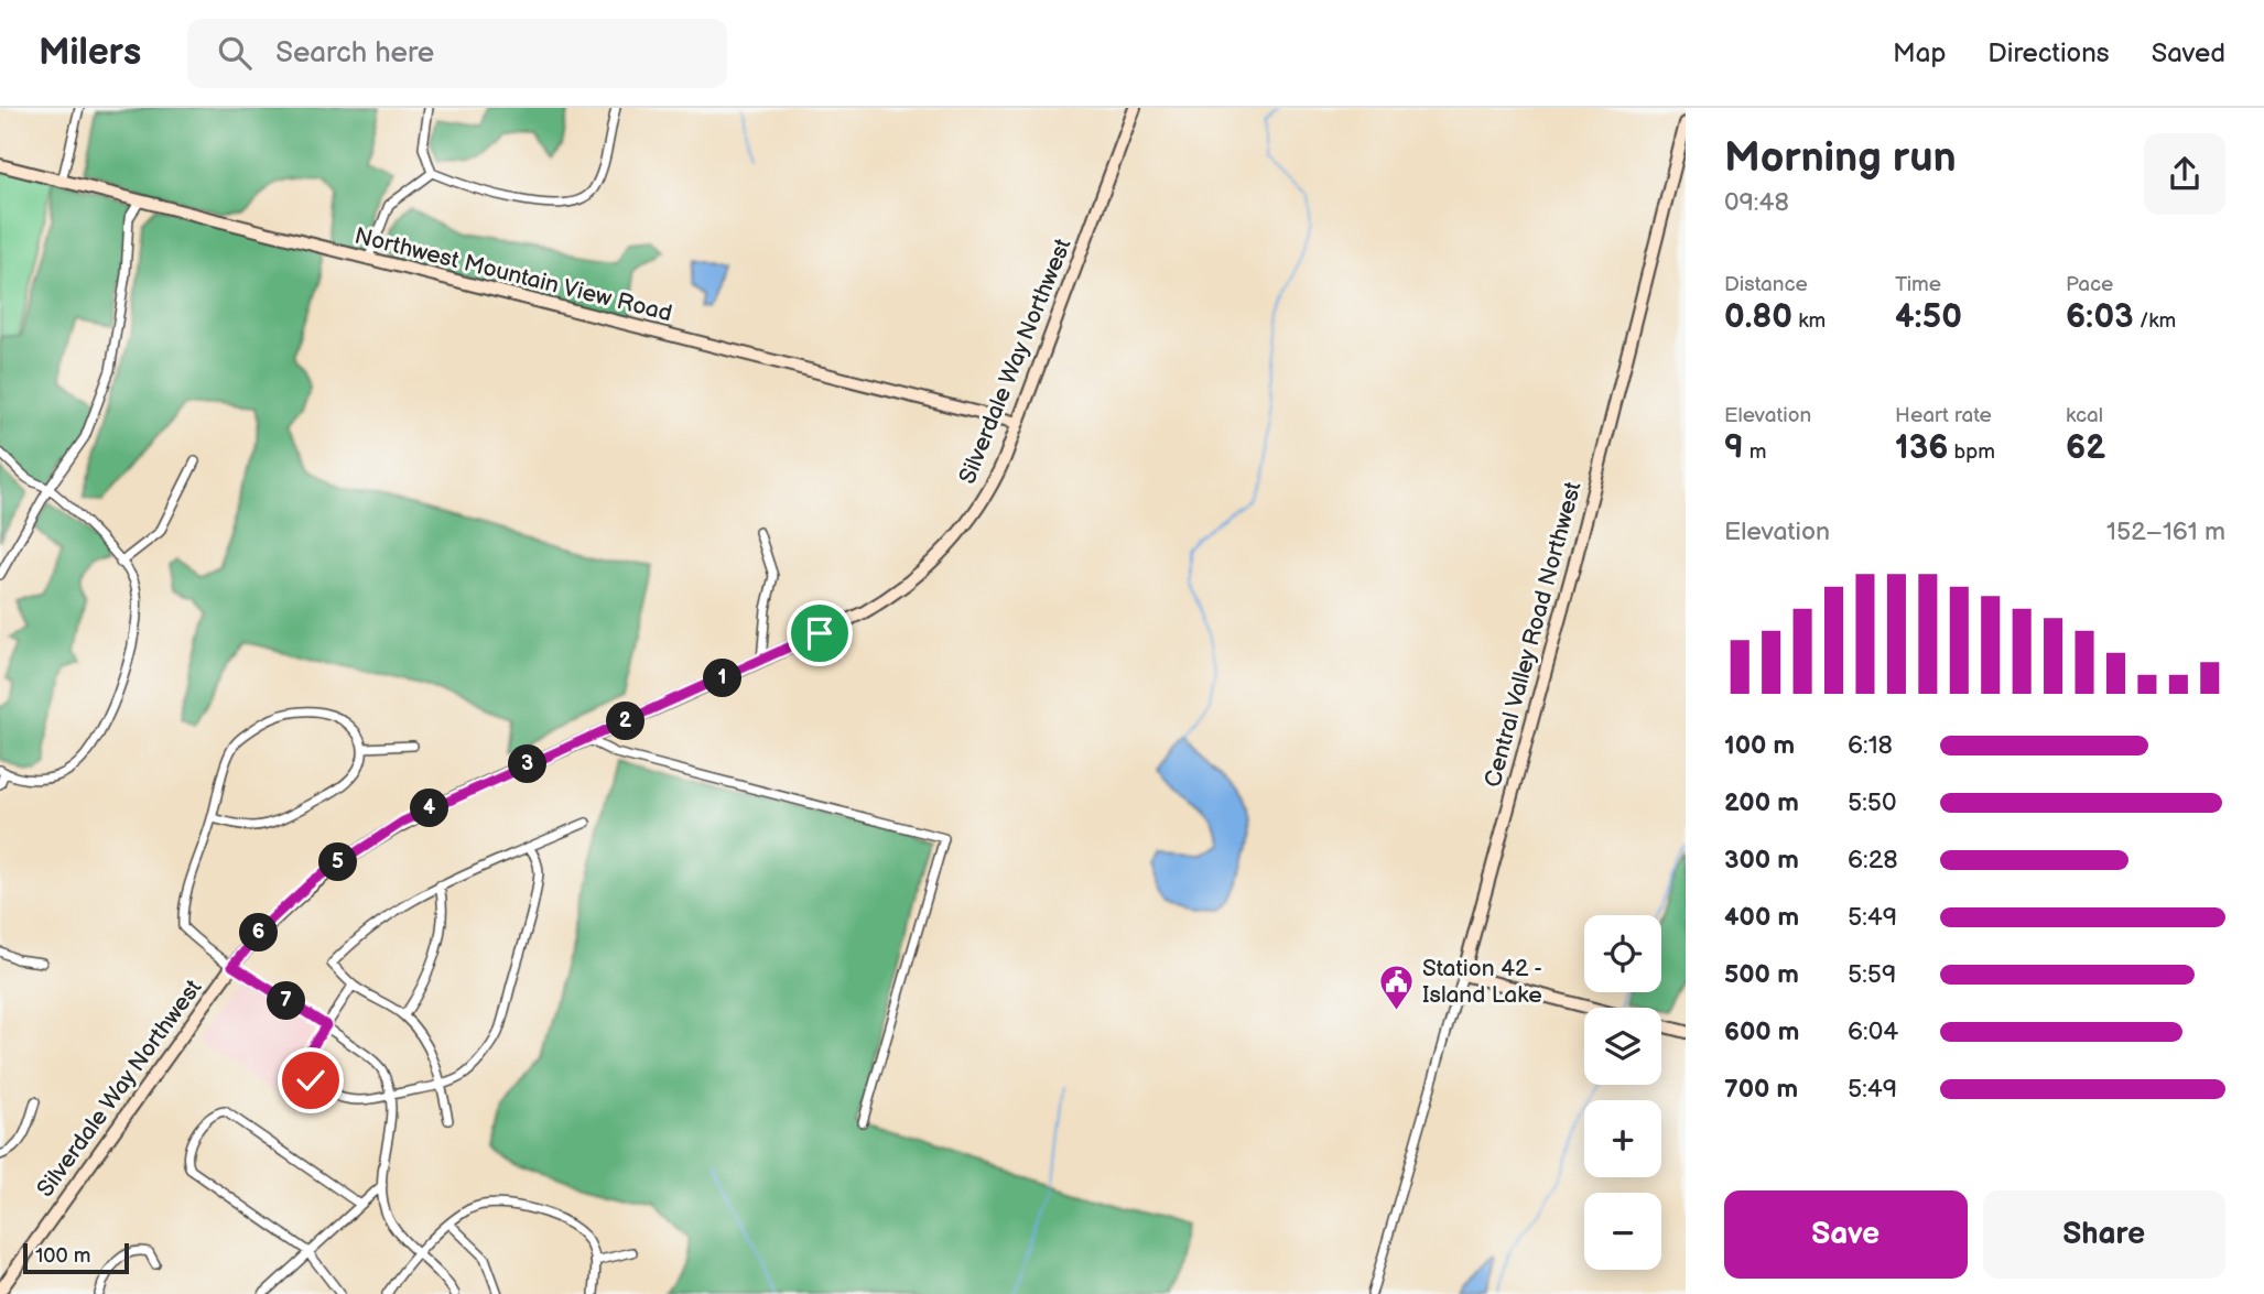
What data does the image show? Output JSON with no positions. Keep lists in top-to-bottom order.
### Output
{
  "streets": {
    "main road": ["Northwest Mountain View Road", "Silverdale Way Northwest", "Central Valley Road Northwest"]
  },
  "crossings": [
    ["Northwest Mountain View Road", "Silverdale Way Northwest"]
  ],
  "places": {
    "public building": ["Station 42 - Island Lake"]
  },
  "scale_bar": "100 m",
  "page": {
    "header": "Milers",
    "search": "Search here",
    "nav": ["Map", "Directions", "Saved"],
    "heading": ["Morning run", "09:48"],
    "stats": [
      ["Distance", "0.80 km"],
      ["Time", "4:50"],
      ["Pace", "6:03 /km"],
      ["Elevation", "9 m"],
      ["Heart rate", "136 bpm"],
      ["kcal", "62"]
    ],
    "chart": ["Elevation", "152–161 m"],
    "pins": [
      "1",
      "2",
      "3",
      "4",
      "5",
      "6",
      "7"
    ],
    "list": [
      {
        "name": "100 m",
        "note": "6:18"
      },
      {
        "name": "200 m",
        "note": "5:50"
      },
      {
        "name": "300 m",
        "note": "6:28"
      },
      {
        "name": "400 m",
        "note": "5:49"
      },
      {
        "name": "500 m",
        "note": "5:59"
      },
      {
        "name": "600 m",
        "note": "6:04"
      },
      {
        "name": "700 m",
        "note": "5:49"
      }
    ],
    "map_buttons": ["+", "−"],
    "buttons": ["Save", "Share"],
    "scale": "100 m"
  }
}
